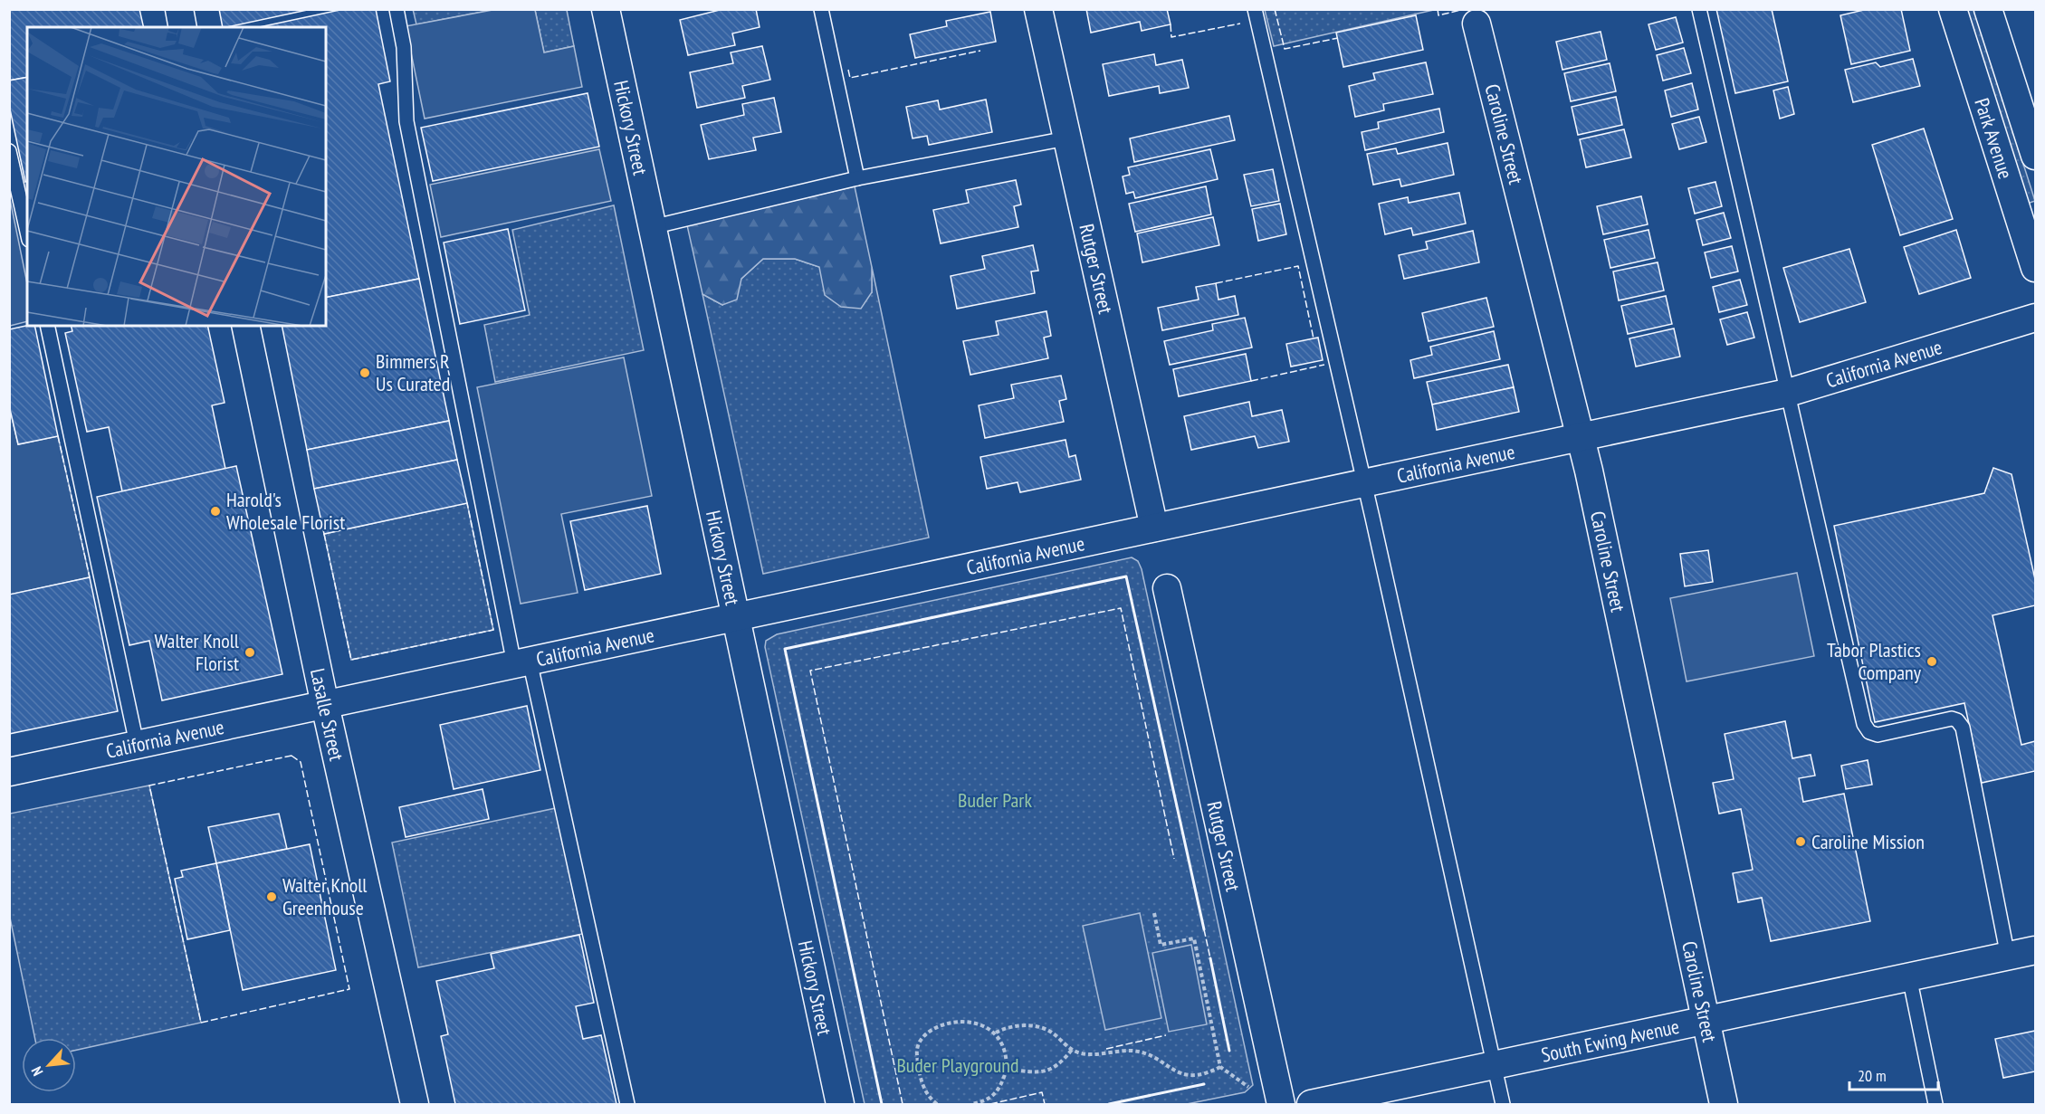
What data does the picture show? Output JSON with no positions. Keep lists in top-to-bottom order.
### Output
{
  "streets": {
    "street": [
      "Hickory Street",
      "Caroline Street",
      "Park Avenue",
      "Rutger Street",
      "California Avenue",
      "Lasalle Street",
      "South Ewing Avenue"
    ]
  },
  "crossings": [
    ["Hickory Street", "California Avenue"],
    ["Caroline Street", "California Avenue"],
    ["Caroline Street", "South Ewing Avenue"],
    ["Rutger Street", "California Avenue"],
    ["California Avenue", "Lasalle Street"]
  ],
  "parks": ["Buder Park", "Buder Playground"],
  "places": [
    "Bimmers R Us Curated",
    "Harold's Wholesale Florist",
    "Walter Knoll Florist",
    "Tabor Plastics Company",
    "Caroline Mission",
    "Walter Knoll Greenhouse"
  ],
  "scale_bar": "20 m",
  "north": "bottom left"
}
